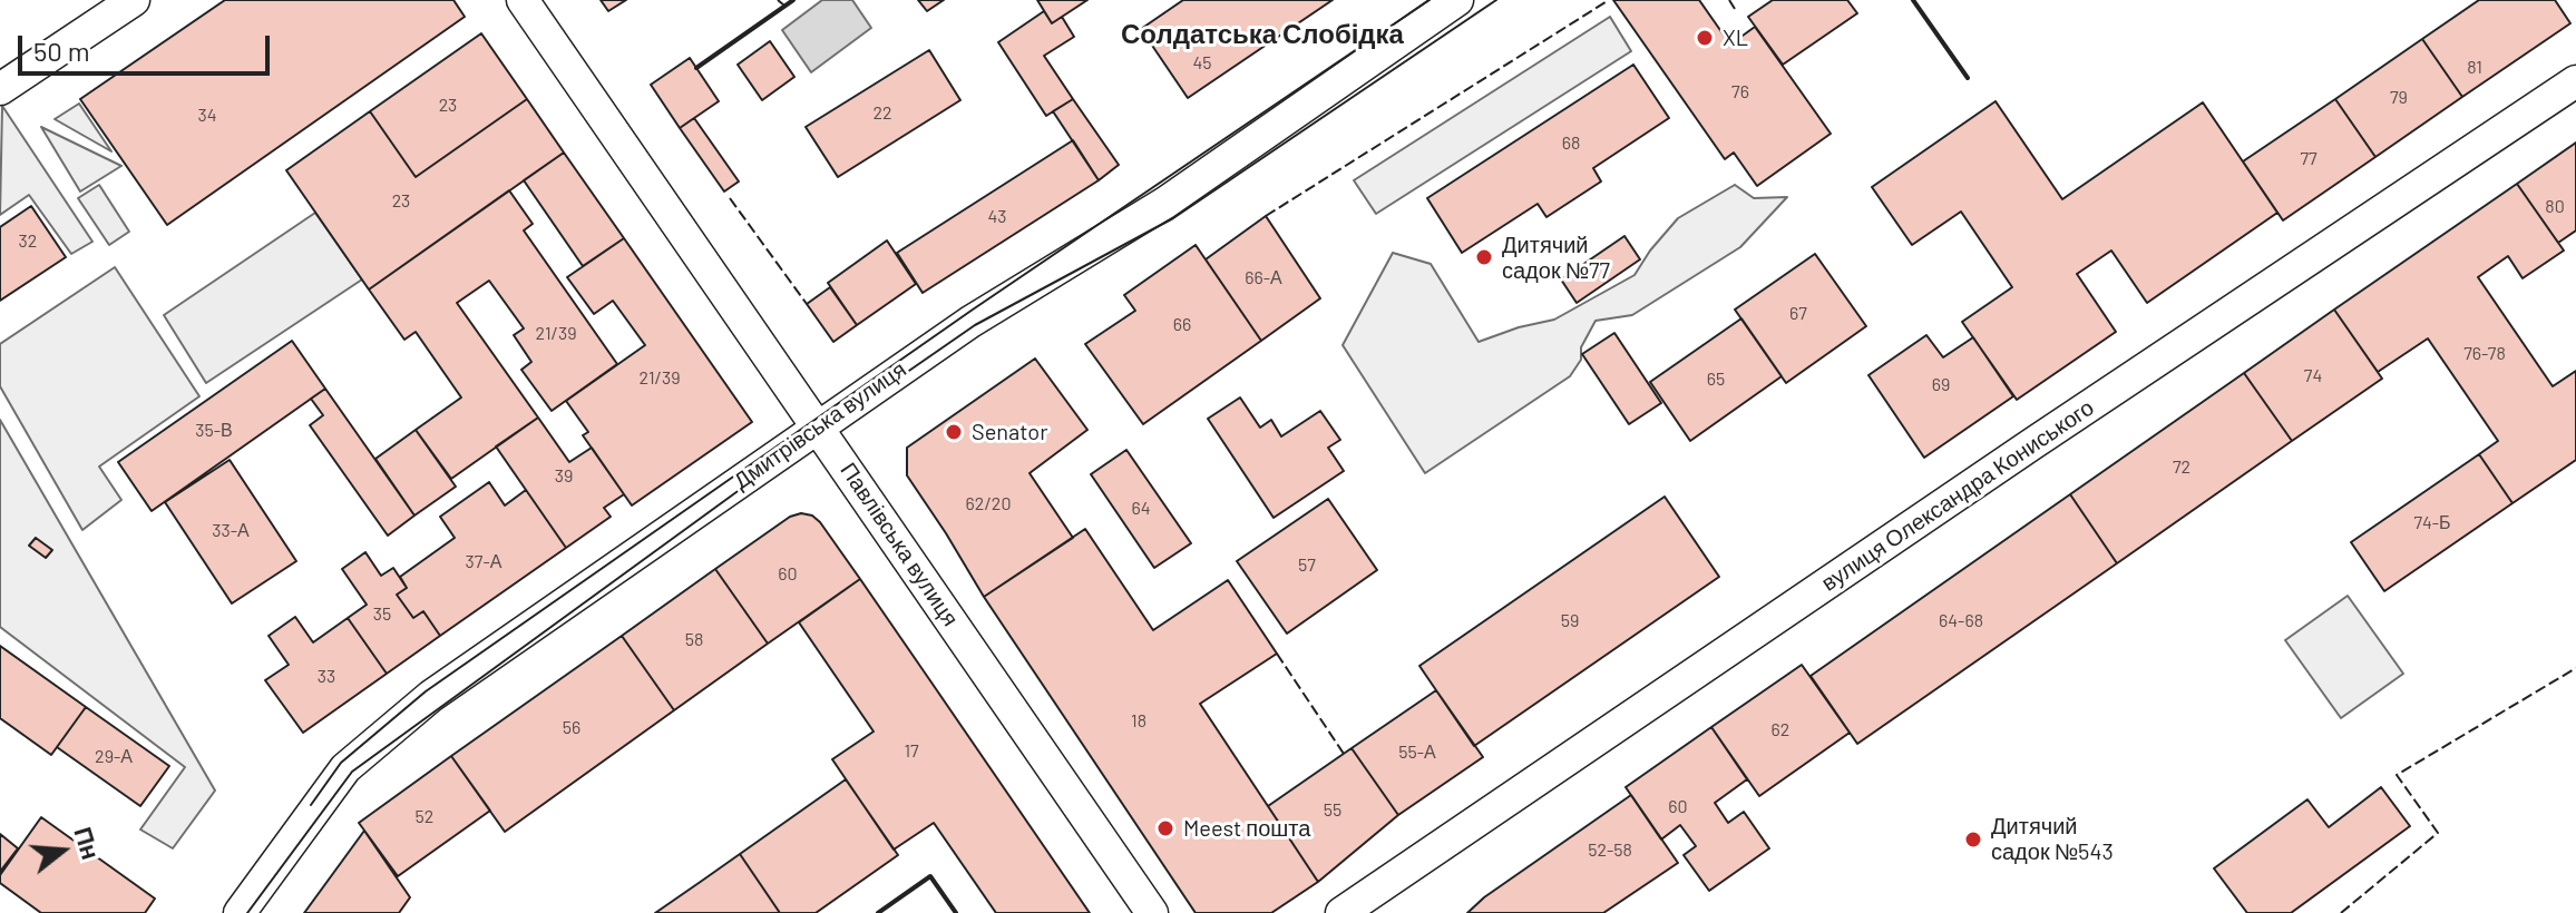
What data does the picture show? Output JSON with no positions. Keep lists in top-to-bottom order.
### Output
{
  "streets": {
    "street": ["Дмитрівська вулиця", "вулиця Олександра Кониського", "Павлівська вулиця"]
  },
  "crossings": [
    ["Дмитрівська вулиця", "Павлівська вулиця"]
  ],
  "districts": ["Солдатська Слобідка"],
  "places": [
    "XL",
    "Дитячий садок №77",
    "Senator",
    "Meest пошта",
    "Дитячий садок №543"
  ],
  "house_numbers": [
    "45",
    "81",
    "76",
    "79",
    "23",
    "22",
    "34",
    "68",
    "77",
    "23",
    "80",
    "43",
    "32",
    "66-А",
    "67",
    "66",
    "21/39",
    "76-78",
    "74",
    "21/39",
    "65",
    "69",
    "35-В",
    "72",
    "39",
    "62/20",
    "64",
    "74-Б",
    "33-А",
    "37-А",
    "57",
    "60",
    "35",
    "59",
    "64-68",
    "58",
    "33",
    "18",
    "56",
    "62",
    "17",
    "55-А",
    "29-А",
    "60",
    "55",
    "52",
    "52-58"
  ],
  "scale_bar": "50 m",
  "north": "right"
}
